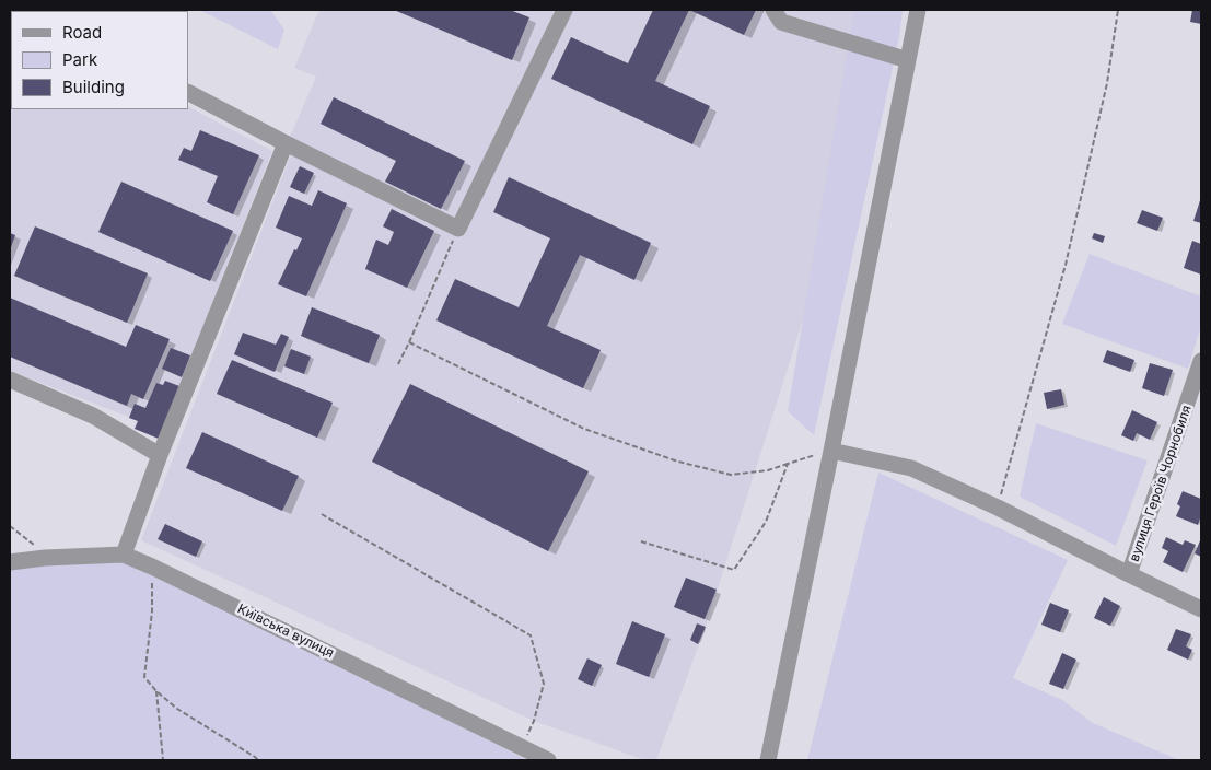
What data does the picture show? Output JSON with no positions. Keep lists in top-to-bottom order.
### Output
{
  "streets": {
    "street": ["вулиця Героїв Чорнобиля", "Київська вулиця"]
  },
  "legend": ["Road", "Park", "Building"]
}
